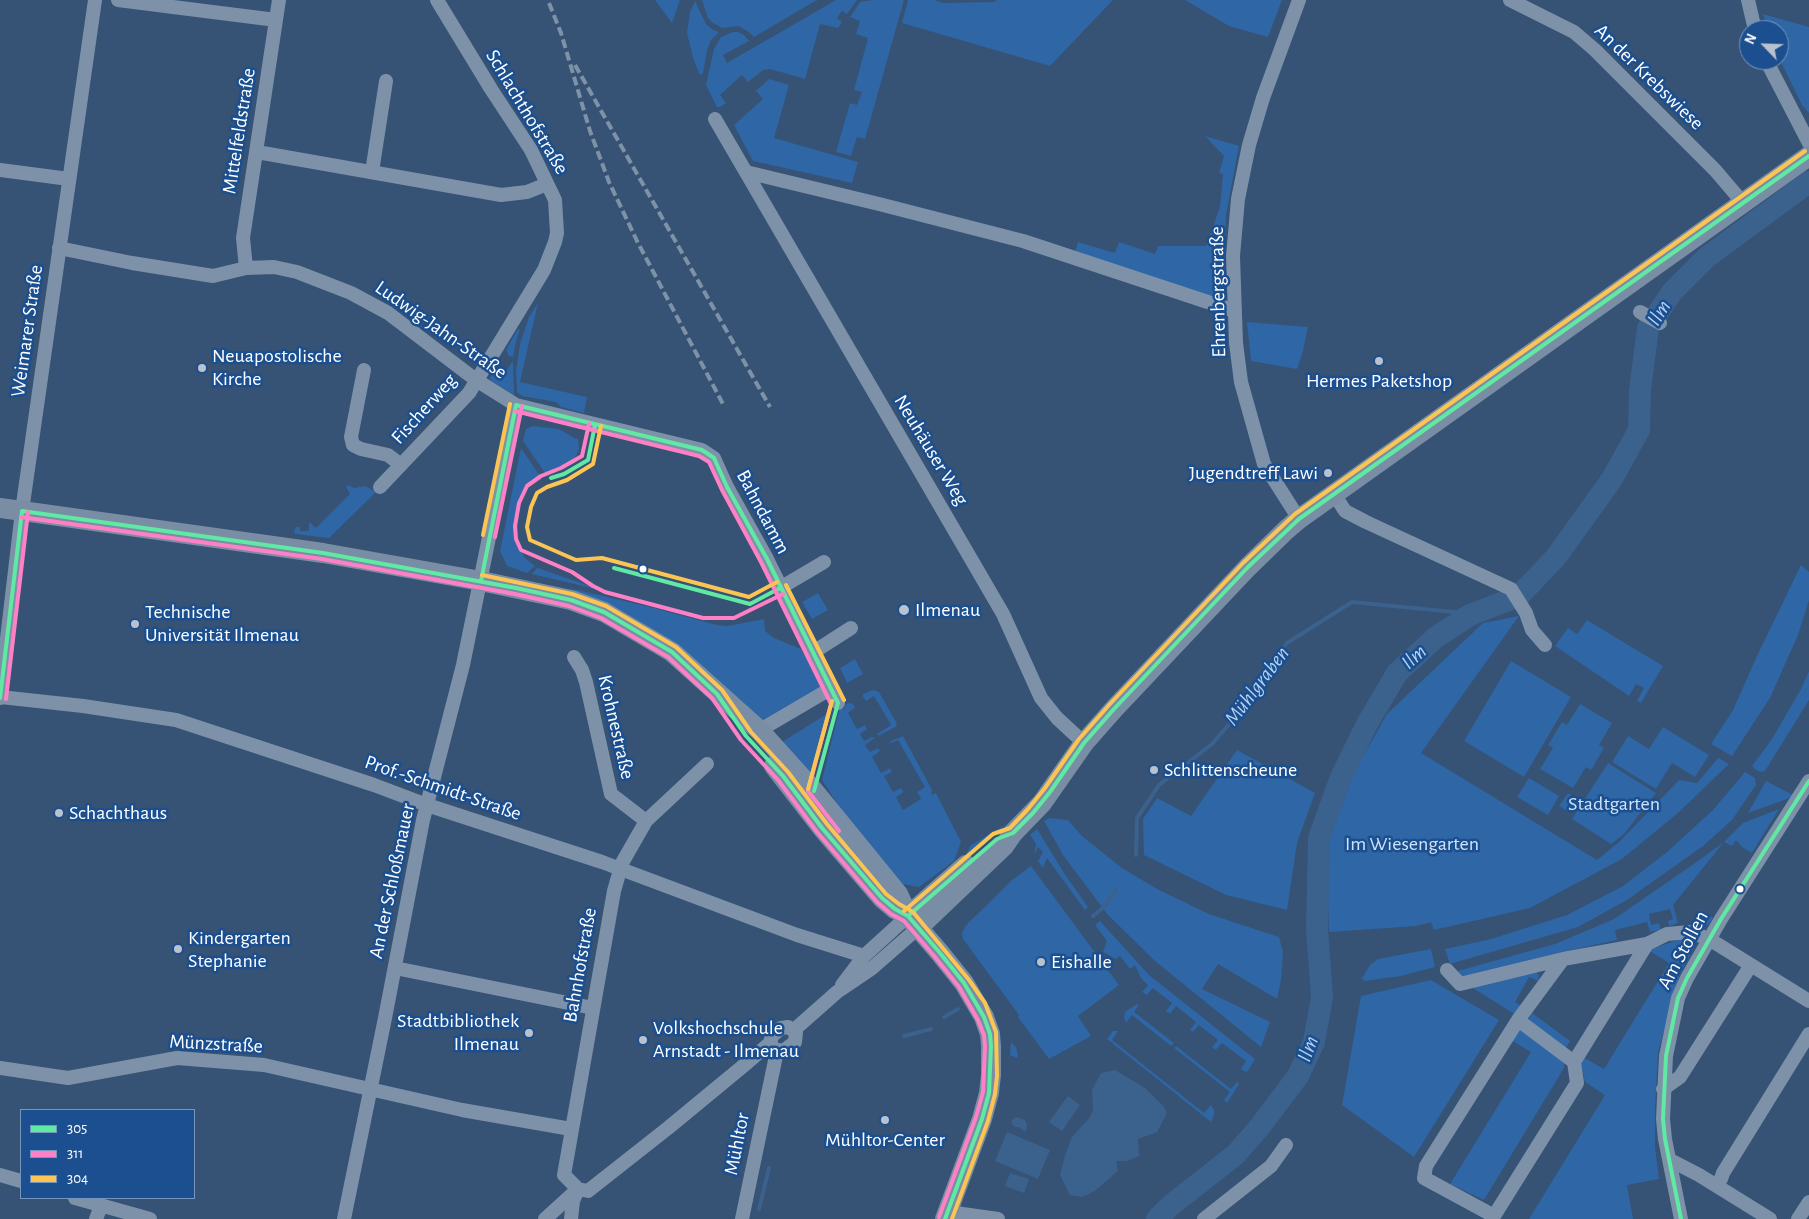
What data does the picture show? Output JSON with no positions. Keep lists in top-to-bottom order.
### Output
{
  "streets": {
    "street": [
      "An der Krebswiese",
      "Schlachthofstraße",
      "Mittelfeldstraße",
      "Ehrenbergstraße",
      "Ludwig-Jahn-Straße",
      "Weimarer Straße",
      "Fischerweg",
      "Neuhäuser Weg",
      "Bahndamm",
      "Krohnestraße",
      "Prof.-Schmidt-Straße",
      "An der Schloßmauer",
      "Am Stollen",
      "Bahnhofstraße",
      "Münzstraße",
      "Mühltor"
    ]
  },
  "crossings": [
    ["Schlachthofstraße", "Ludwig-Jahn-Straße"],
    ["Schlachthofstraße", "Fischerweg"],
    ["Mittelfeldstraße", "Ludwig-Jahn-Straße"],
    ["Ludwig-Jahn-Straße", "Weimarer Straße"],
    ["Ludwig-Jahn-Straße", "Fischerweg"],
    ["Ludwig-Jahn-Straße", "Bahndamm"],
    ["Ludwig-Jahn-Straße", "An der Schloßmauer"],
    ["Weimarer Straße", "Prof.-Schmidt-Straße"],
    ["Krohnestraße", "Bahnhofstraße"],
    ["Prof.-Schmidt-Straße", "An der Schloßmauer"],
    ["Prof.-Schmidt-Straße", "Bahnhofstraße"],
    ["An der Schloßmauer", "Münzstraße"],
    ["Bahnhofstraße", "Münzstraße"]
  ],
  "water": ["Ilm", "Mühlgraben"],
  "parks": ["Stadtgarten", "Im Wiesengarten"],
  "places": [
    "Hermes Paketshop",
    "Neuapostolische Kirche",
    "Jugendtreff Lawi",
    "Ilmenau",
    "Technische Universität Ilmenau",
    "Schlittenscheune",
    "Schachthaus",
    "Kindergarten Stephanie",
    "Eishalle",
    "Stadtbibliothek Ilmenau",
    "Volkshochschule Arnstadt - Ilmenau",
    "Mühltor-Center"
  ],
  "lines": ["transit line 304", "transit line 305", "transit line 311"],
  "legend": ["305", "311", "304"],
  "north": "top left"
}
